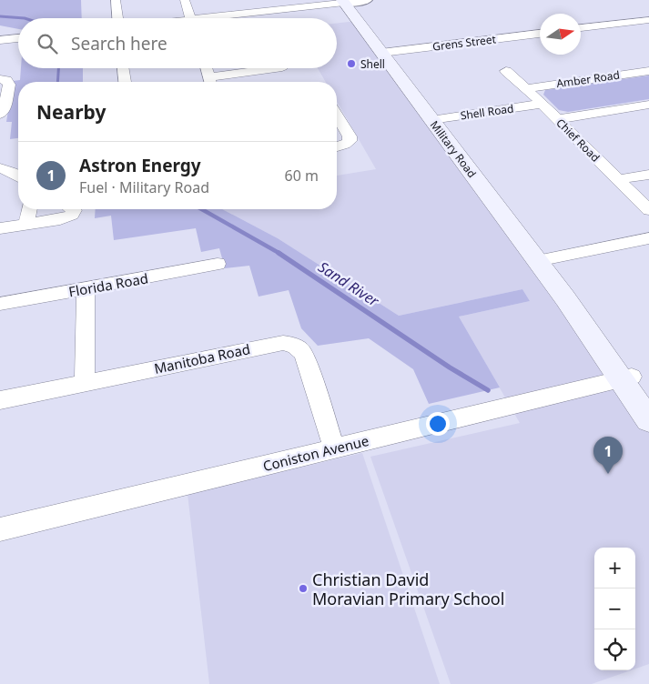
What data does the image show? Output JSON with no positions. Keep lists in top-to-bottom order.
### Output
{
  "streets": {
    "main road": ["Military Road"],
    "street": [
      "Grens Street",
      "Amber Road",
      "Shell Road",
      "Chief Road",
      "Florida Road",
      "Manitoba Road",
      "Coniston Avenue"
    ]
  },
  "crossings": [
    ["Grens Street", "Military Road"],
    ["Amber Road", "Chief Road"],
    ["Shell Road", "Chief Road"],
    ["Shell Road", "Military Road"],
    ["Military Road", "Coniston Avenue"],
    ["Manitoba Road", "Coniston Avenue"]
  ],
  "water": ["Sand River"],
  "places": ["Shell", "Christian David Moravian Primary School"],
  "north": "right",
  "page": {
    "search": "Search here",
    "heading": "Nearby",
    "list": [
      {
        "mark": "1",
        "name": "Astron Energy",
        "note": "Fuel · Military Road",
        "value": "60 m"
      }
    ],
    "pins": "1",
    "map_buttons": ["+", "−"]
  }
}
